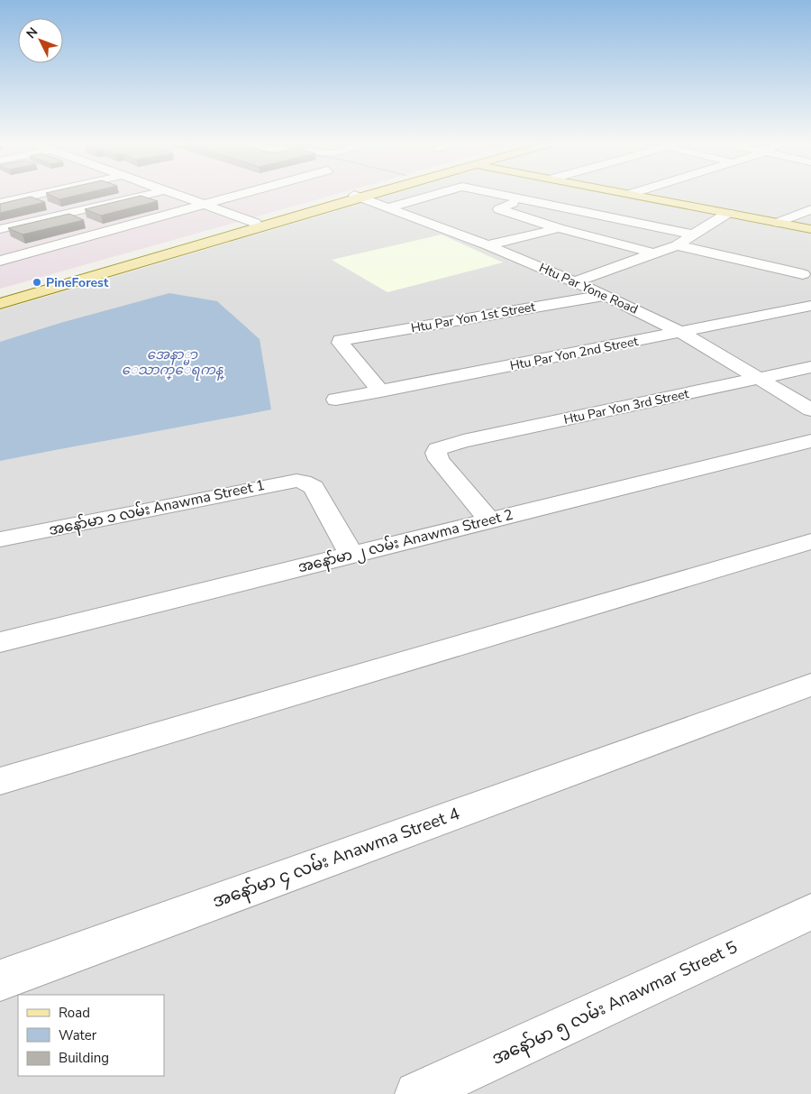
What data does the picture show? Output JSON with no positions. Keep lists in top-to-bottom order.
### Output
{
  "streets": {
    "street": [
      "Htu Par Yone Road",
      "Htu Par Yon 1st Street",
      "Htu Par Yon 2nd Street",
      "Htu Par Yon 3rd Street",
      "အနော်မာ ၁ လမ်း Anawma Street 1",
      "အနော်မာ ၂ လမ်း Anawma Street 2",
      "အနော်မာ ၄ လမ်း Anawma Street 4",
      "အနော်မာ ၅ လမ်း Anawmar Street 5"
    ]
  },
  "crossings": [
    ["Htu Par Yone Road", "Htu Par Yon 1st Street"],
    ["Htu Par Yone Road", "Htu Par Yon 2nd Street"],
    ["Htu Par Yone Road", "Htu Par Yon 3rd Street"],
    ["Htu Par Yon 1st Street", "Htu Par Yon 2nd Street"],
    ["Htu Par Yon 3rd Street", "အနော်မာ ၂ လမ်း Anawma Street 2"],
    ["အနော်မာ ၁ လမ်း Anawma Street 1", "အနော်မာ ၂ လမ်း Anawma Street 2"]
  ],
  "water": ["အေနာ္မာ ေသာက္ေရကန္"],
  "places": ["PineForest"],
  "legend": ["Road", "Water", "Building"],
  "north": "top left"
}
